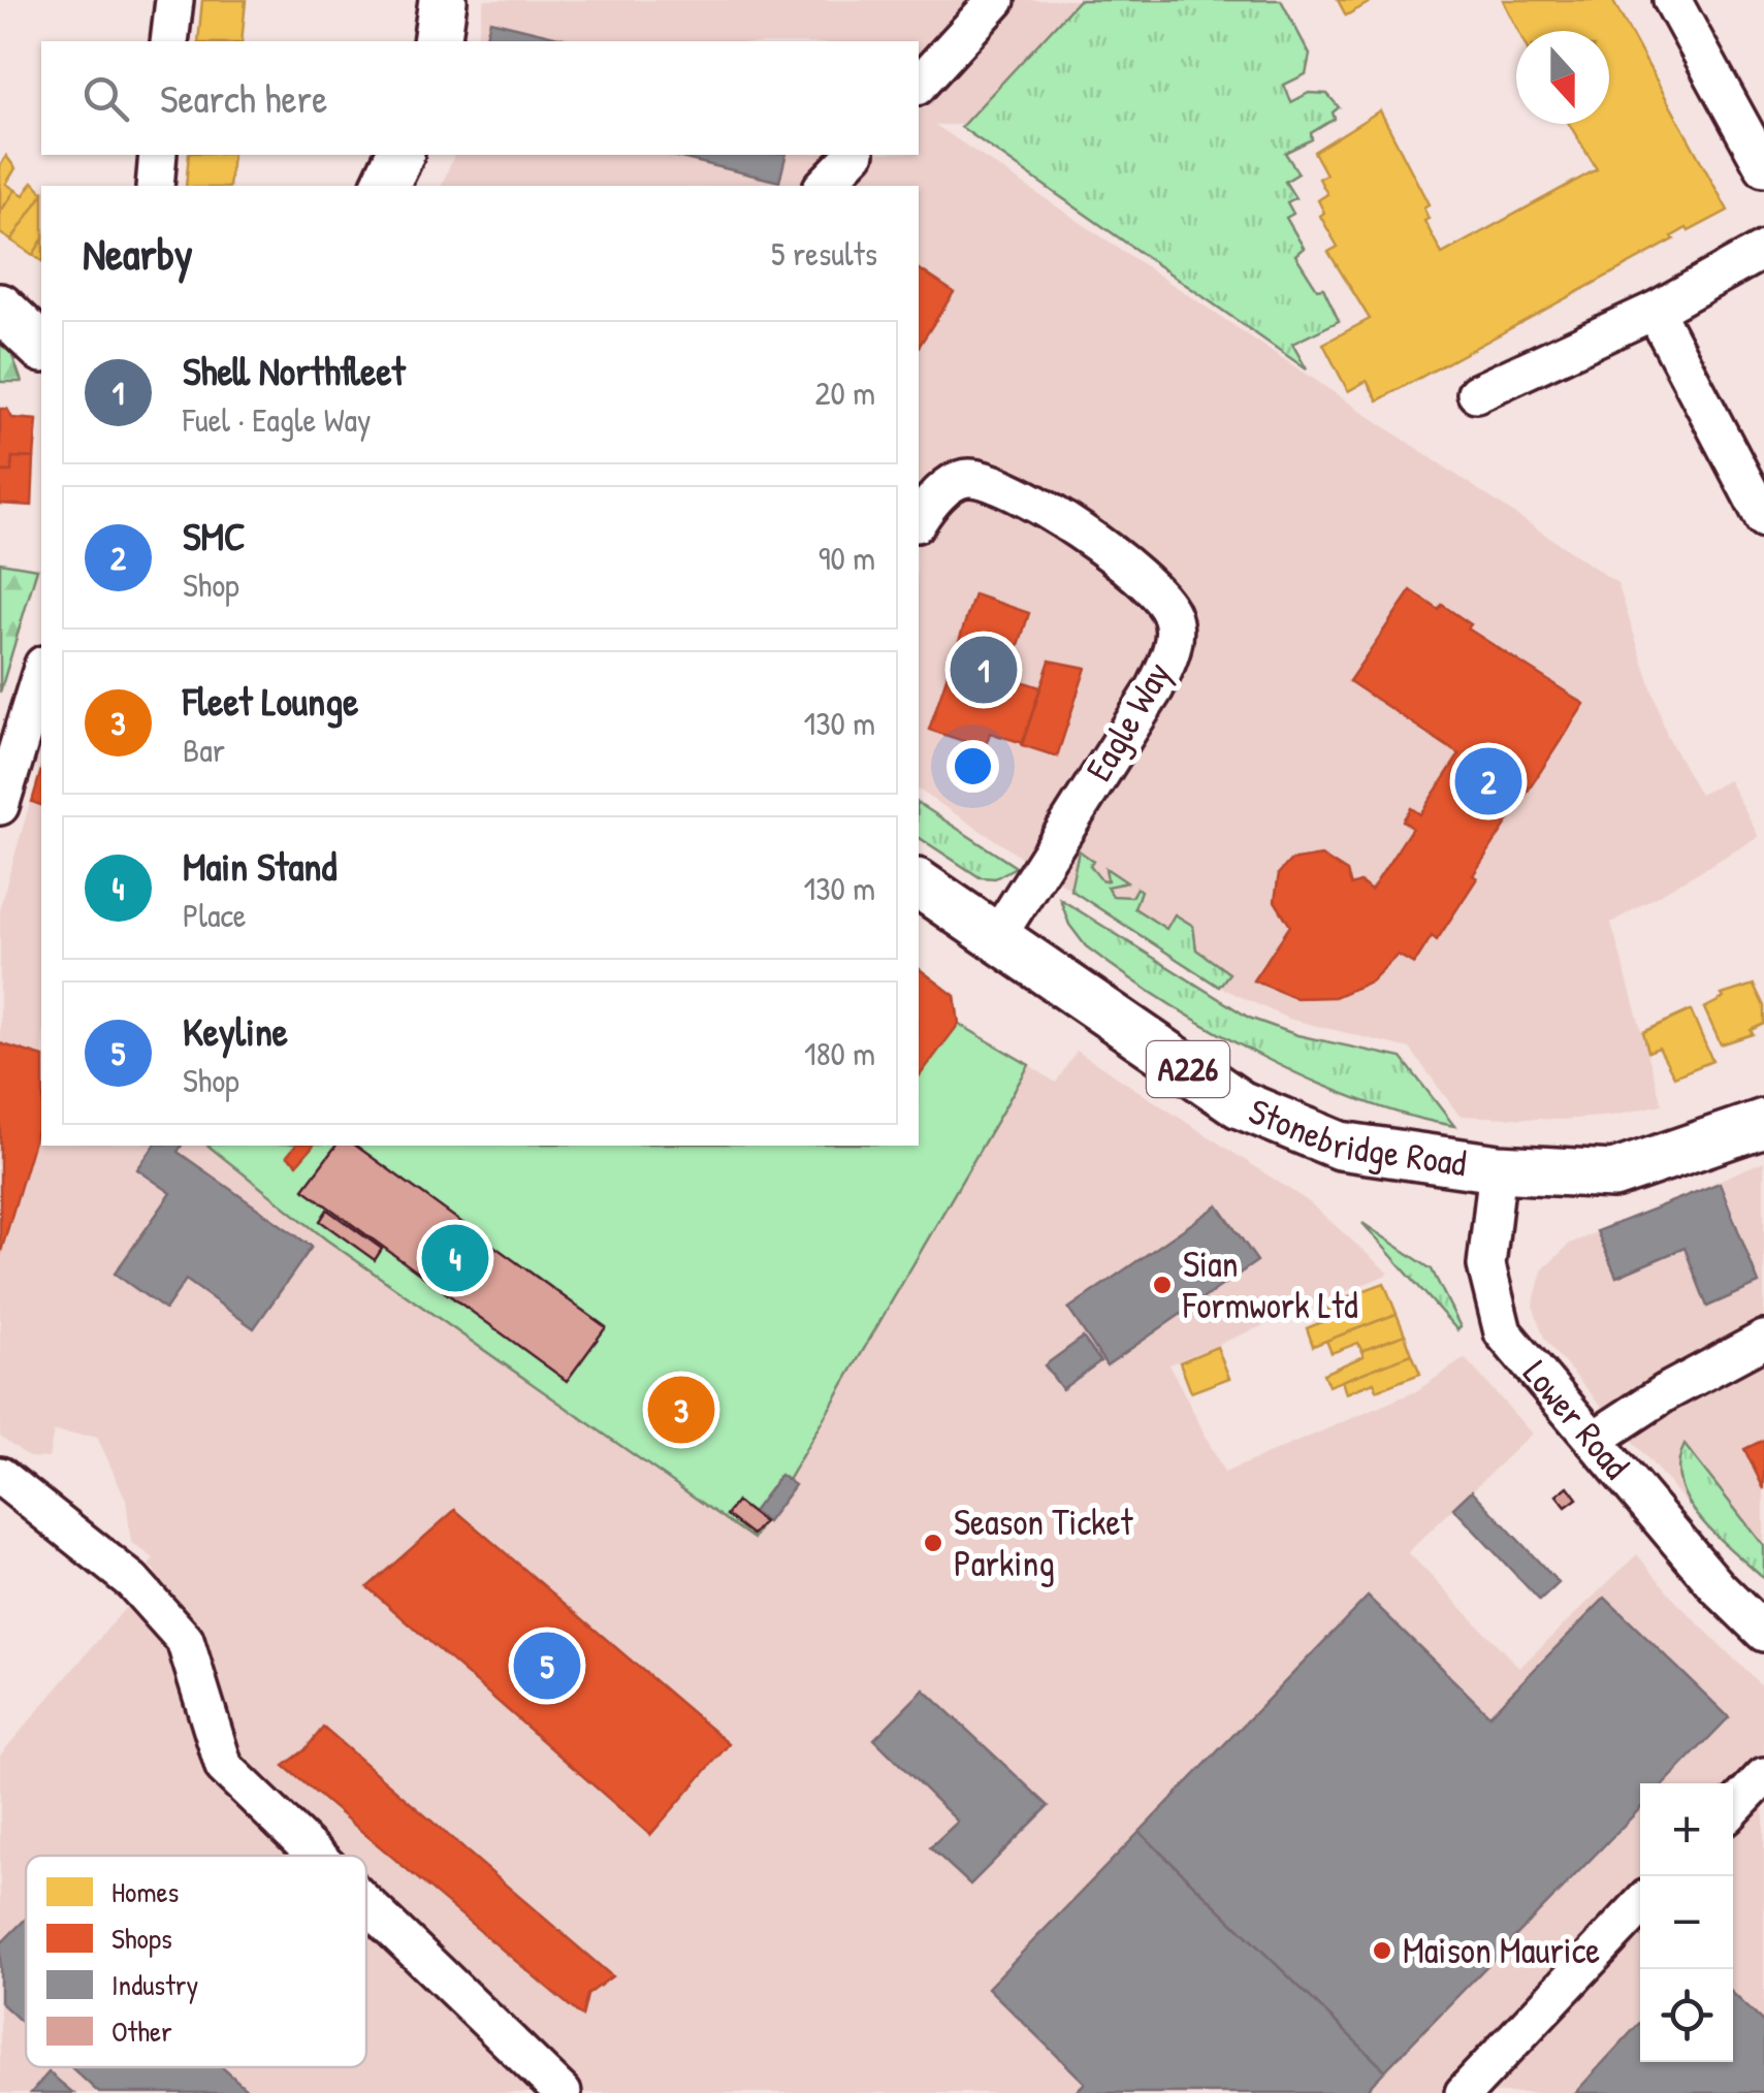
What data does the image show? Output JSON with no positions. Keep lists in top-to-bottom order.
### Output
{
  "streets": {
    "main road": ["A226", "Stonebridge Road"],
    "street": ["Eagle Way", "Lower Road"]
  },
  "crossings": [
    ["Eagle Way", "Stonebridge Road"],
    ["A226", "Stonebridge Road"],
    ["A226", "Lower Road"],
    ["Stonebridge Road", "Lower Road"]
  ],
  "places": ["Sian Formwork Ltd", "Season Ticket Parking", "Maison Maurice"],
  "legend": [
    "Homes",
    "Shops",
    "Industry",
    "Other"
  ],
  "north": "bottom",
  "page": {
    "search": "Search here",
    "heading": ["Nearby", "5 results"],
    "list": [
      {
        "mark": "1",
        "name": "Shell Northfleet",
        "note": "Fuel · Eagle Way",
        "value": "20 m"
      },
      {
        "mark": "2",
        "name": "SMC",
        "note": "Shop",
        "value": "90 m"
      },
      {
        "mark": "3",
        "name": "Fleet Lounge",
        "note": "Bar",
        "value": "130 m"
      },
      {
        "mark": "4",
        "name": "Main Stand",
        "note": "Place",
        "value": "130 m"
      },
      {
        "mark": "5",
        "name": "Keyline",
        "note": "Shop",
        "value": "180 m"
      }
    ],
    "pins": [
      "1",
      "2",
      "4",
      "3",
      "5"
    ],
    "map_buttons": ["+", "−"]
  }
}
